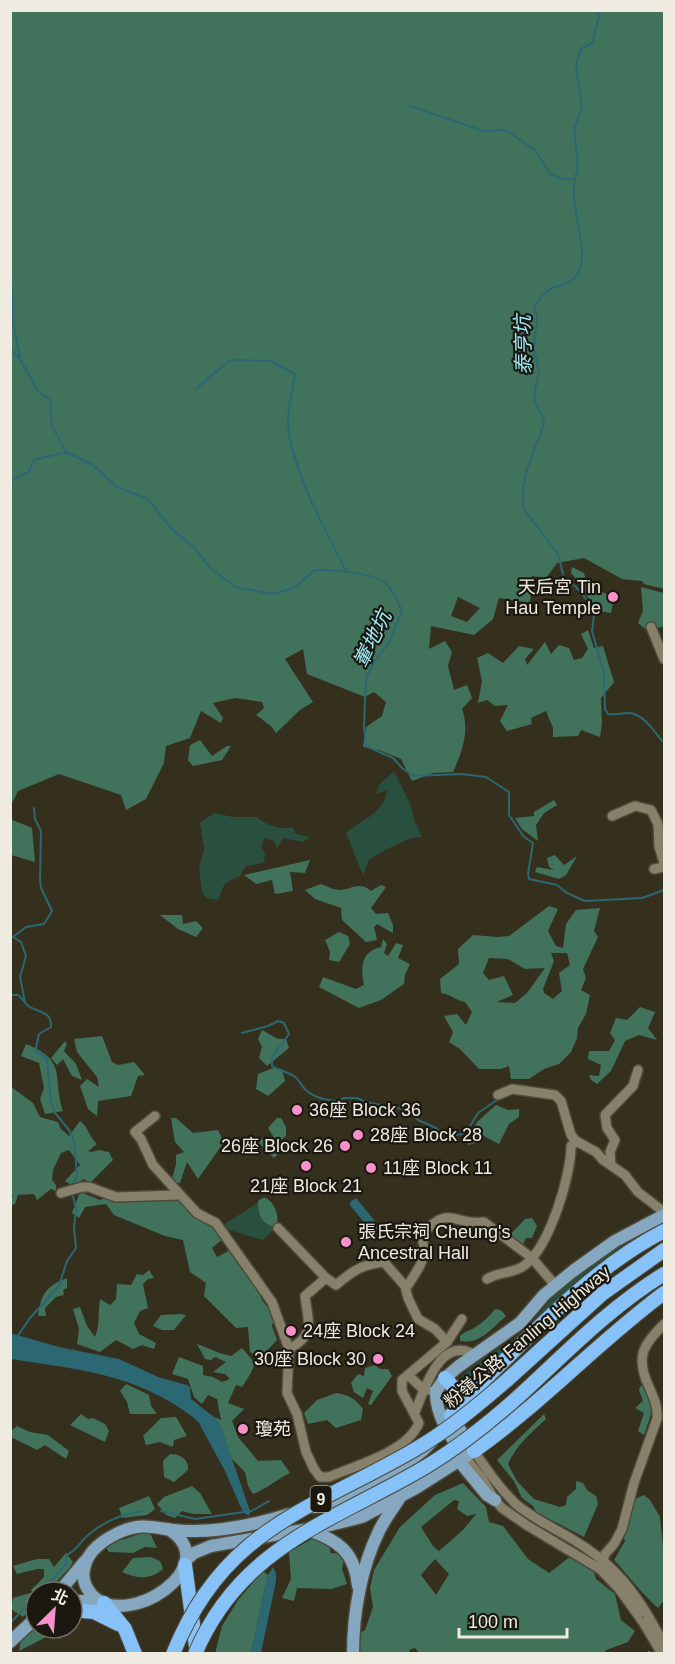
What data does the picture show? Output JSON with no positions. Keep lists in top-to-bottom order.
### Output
{
  "streets": {
    "highway": ["粉嶺公路 Fanling Highway", "9"]
  },
  "water": ["泰亨坑", "輋地坑"],
  "places": [
    "天后宮 Tin Hau Temple",
    "36座 Block 36",
    "28座 Block 28",
    "26座 Block 26",
    "21座 Block 21",
    "11座 Block 11",
    "張氏宗祠 Cheung's Ancestral Hall",
    "24座 Block 24",
    "30座 Block 30",
    "瓊苑"
  ],
  "scale_bar": "100 m",
  "north": "top right"
}
